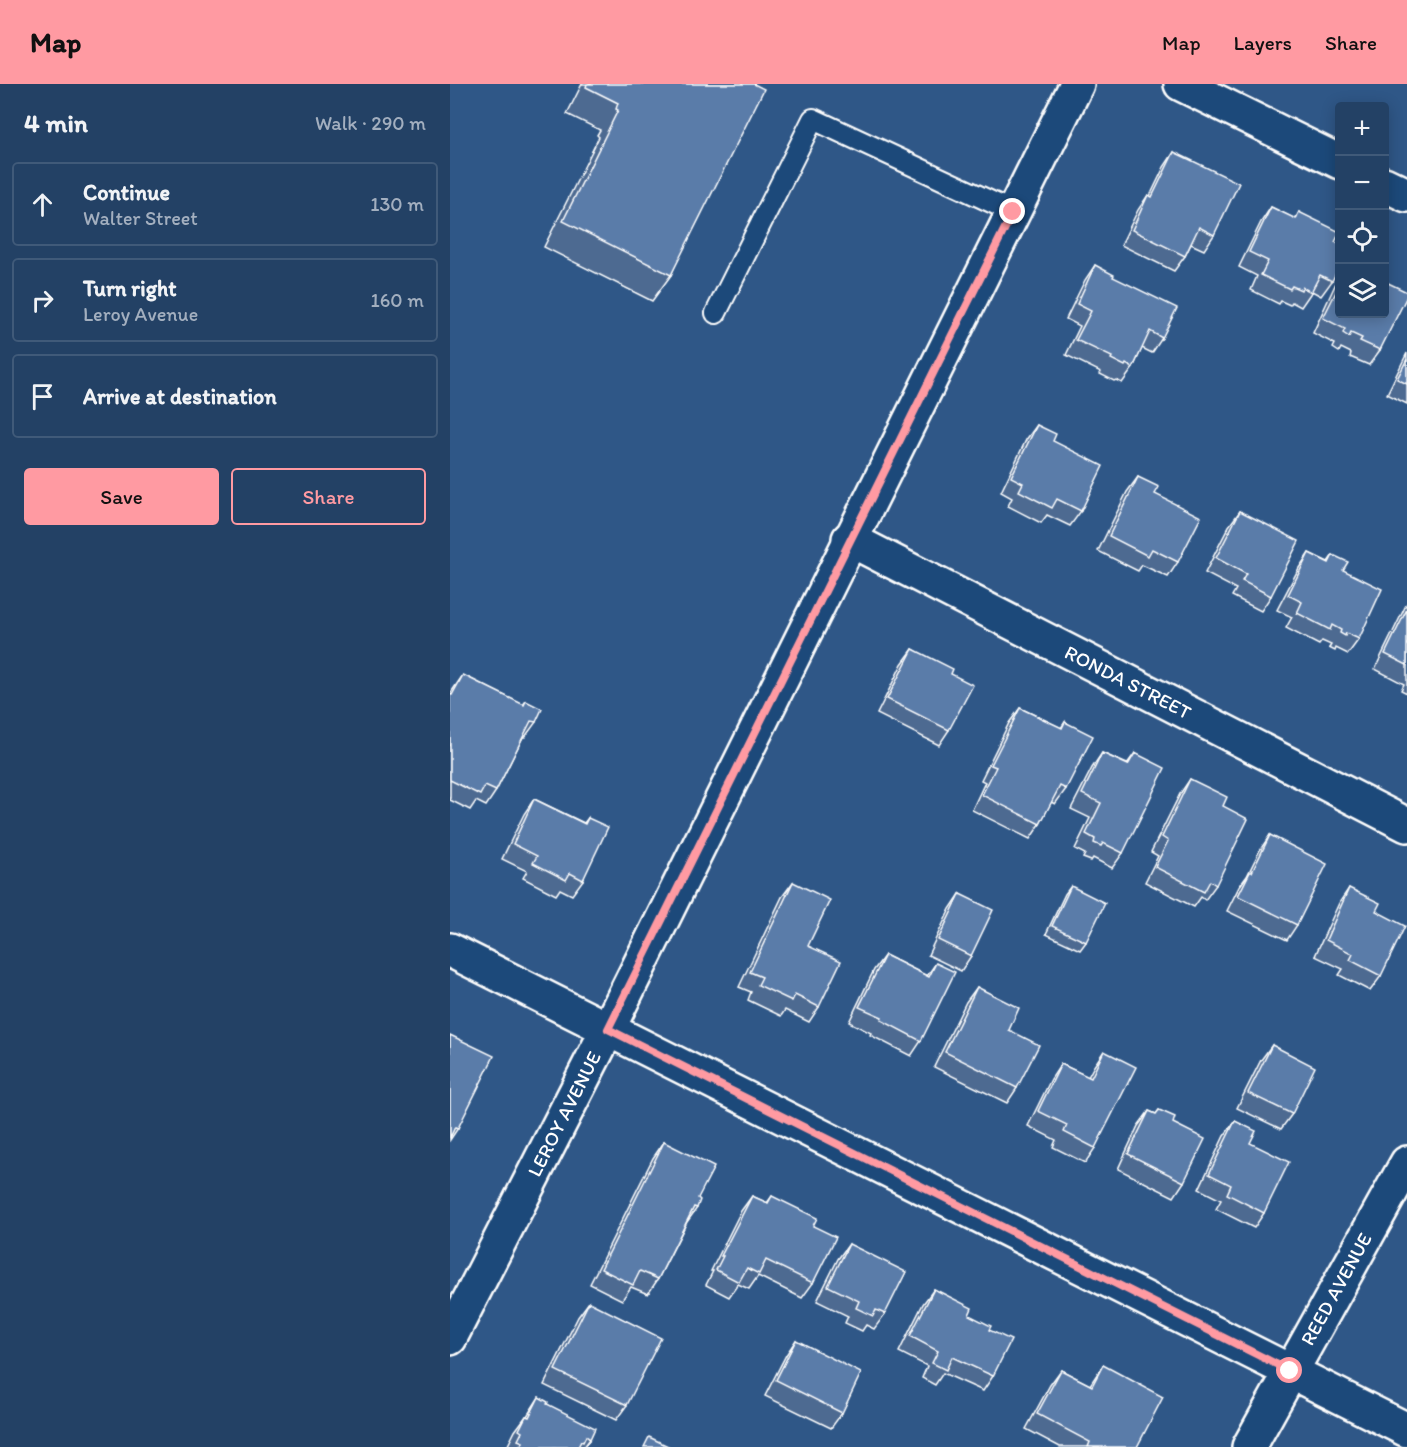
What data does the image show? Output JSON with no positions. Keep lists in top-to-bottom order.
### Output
{
  "streets": {
    "street": ["RONDA STREET", "LEROY AVENUE", "REED AVENUE"]
  },
  "crossings": [
    ["RONDA STREET", "LEROY AVENUE"]
  ],
  "page": {
    "header": "Map",
    "nav": ["Map", "Layers", "Share"],
    "heading": ["4 min", "Walk · 290 m"],
    "map_buttons": ["+", "−"],
    "list": [
      ["Continue", "Walter Street", "130 m"],
      ["Turn right", "Leroy Avenue", "160 m"],
      "Arrive at destination"
    ],
    "buttons": ["Save", "Share"]
  }
}
